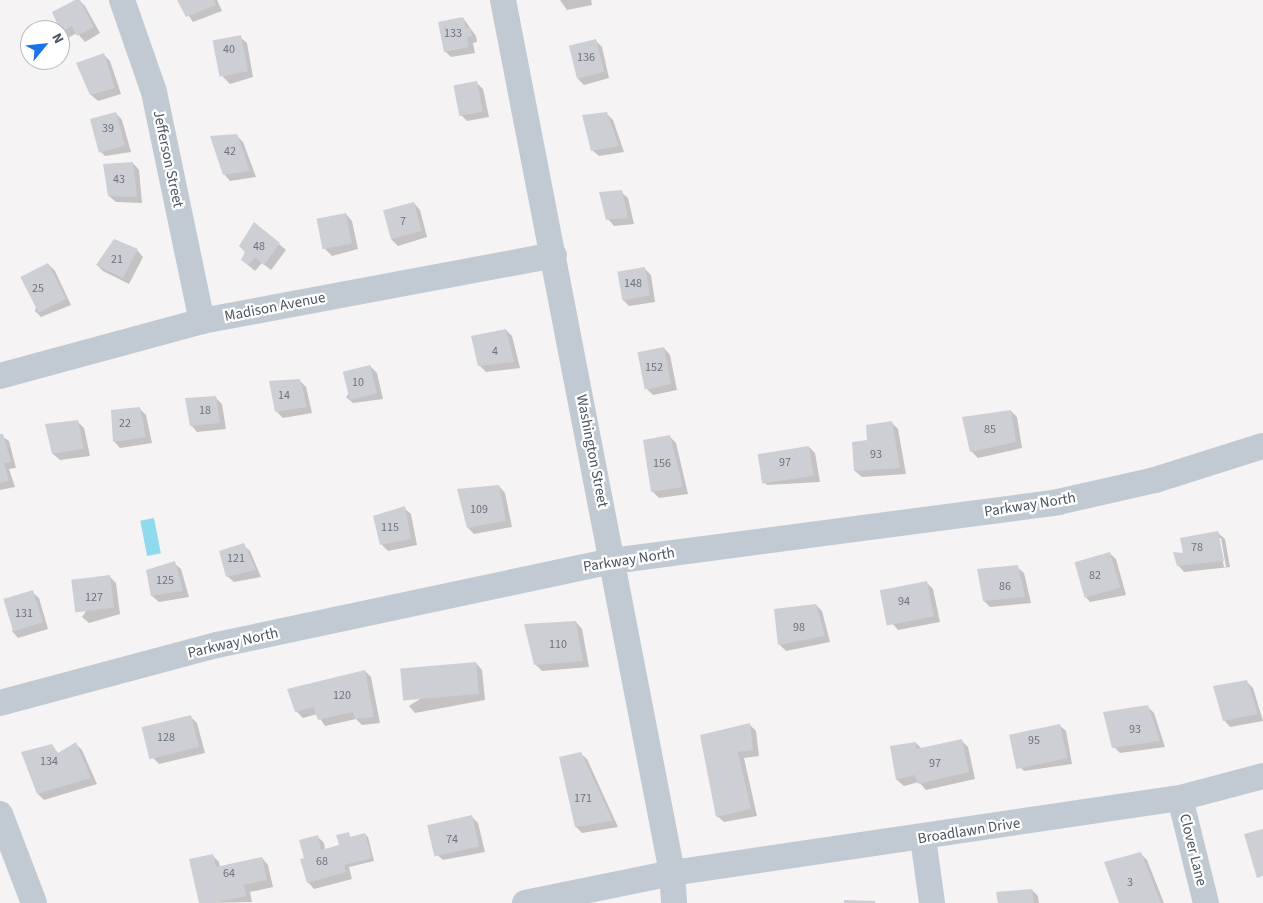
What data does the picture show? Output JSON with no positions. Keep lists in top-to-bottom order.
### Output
{
  "streets": {
    "street": [
      "Jefferson Street",
      "Madison Avenue",
      "Washington Street",
      "Parkway North",
      "Broadlawn Drive",
      "Clover Lane"
    ]
  },
  "crossings": [
    ["Jefferson Street", "Madison Avenue"],
    ["Madison Avenue", "Washington Street"],
    ["Washington Street", "Parkway North"],
    ["Washington Street", "Broadlawn Drive"],
    ["Broadlawn Drive", "Clover Lane"]
  ],
  "house_numbers": [
    "133",
    "40",
    "136",
    "39",
    "42",
    "43",
    "7",
    "48",
    "21",
    "148",
    "25",
    "4",
    "152",
    "10",
    "14",
    "18",
    "22",
    "85",
    "93",
    "97",
    "156",
    "109",
    "115",
    "78",
    "121",
    "82",
    "125",
    "86",
    "127",
    "94",
    "131",
    "98",
    "110",
    "120",
    "93",
    "128",
    "95",
    "134",
    "97",
    "171",
    "74",
    "68",
    "64",
    "3"
  ],
  "north": "top right"
}
